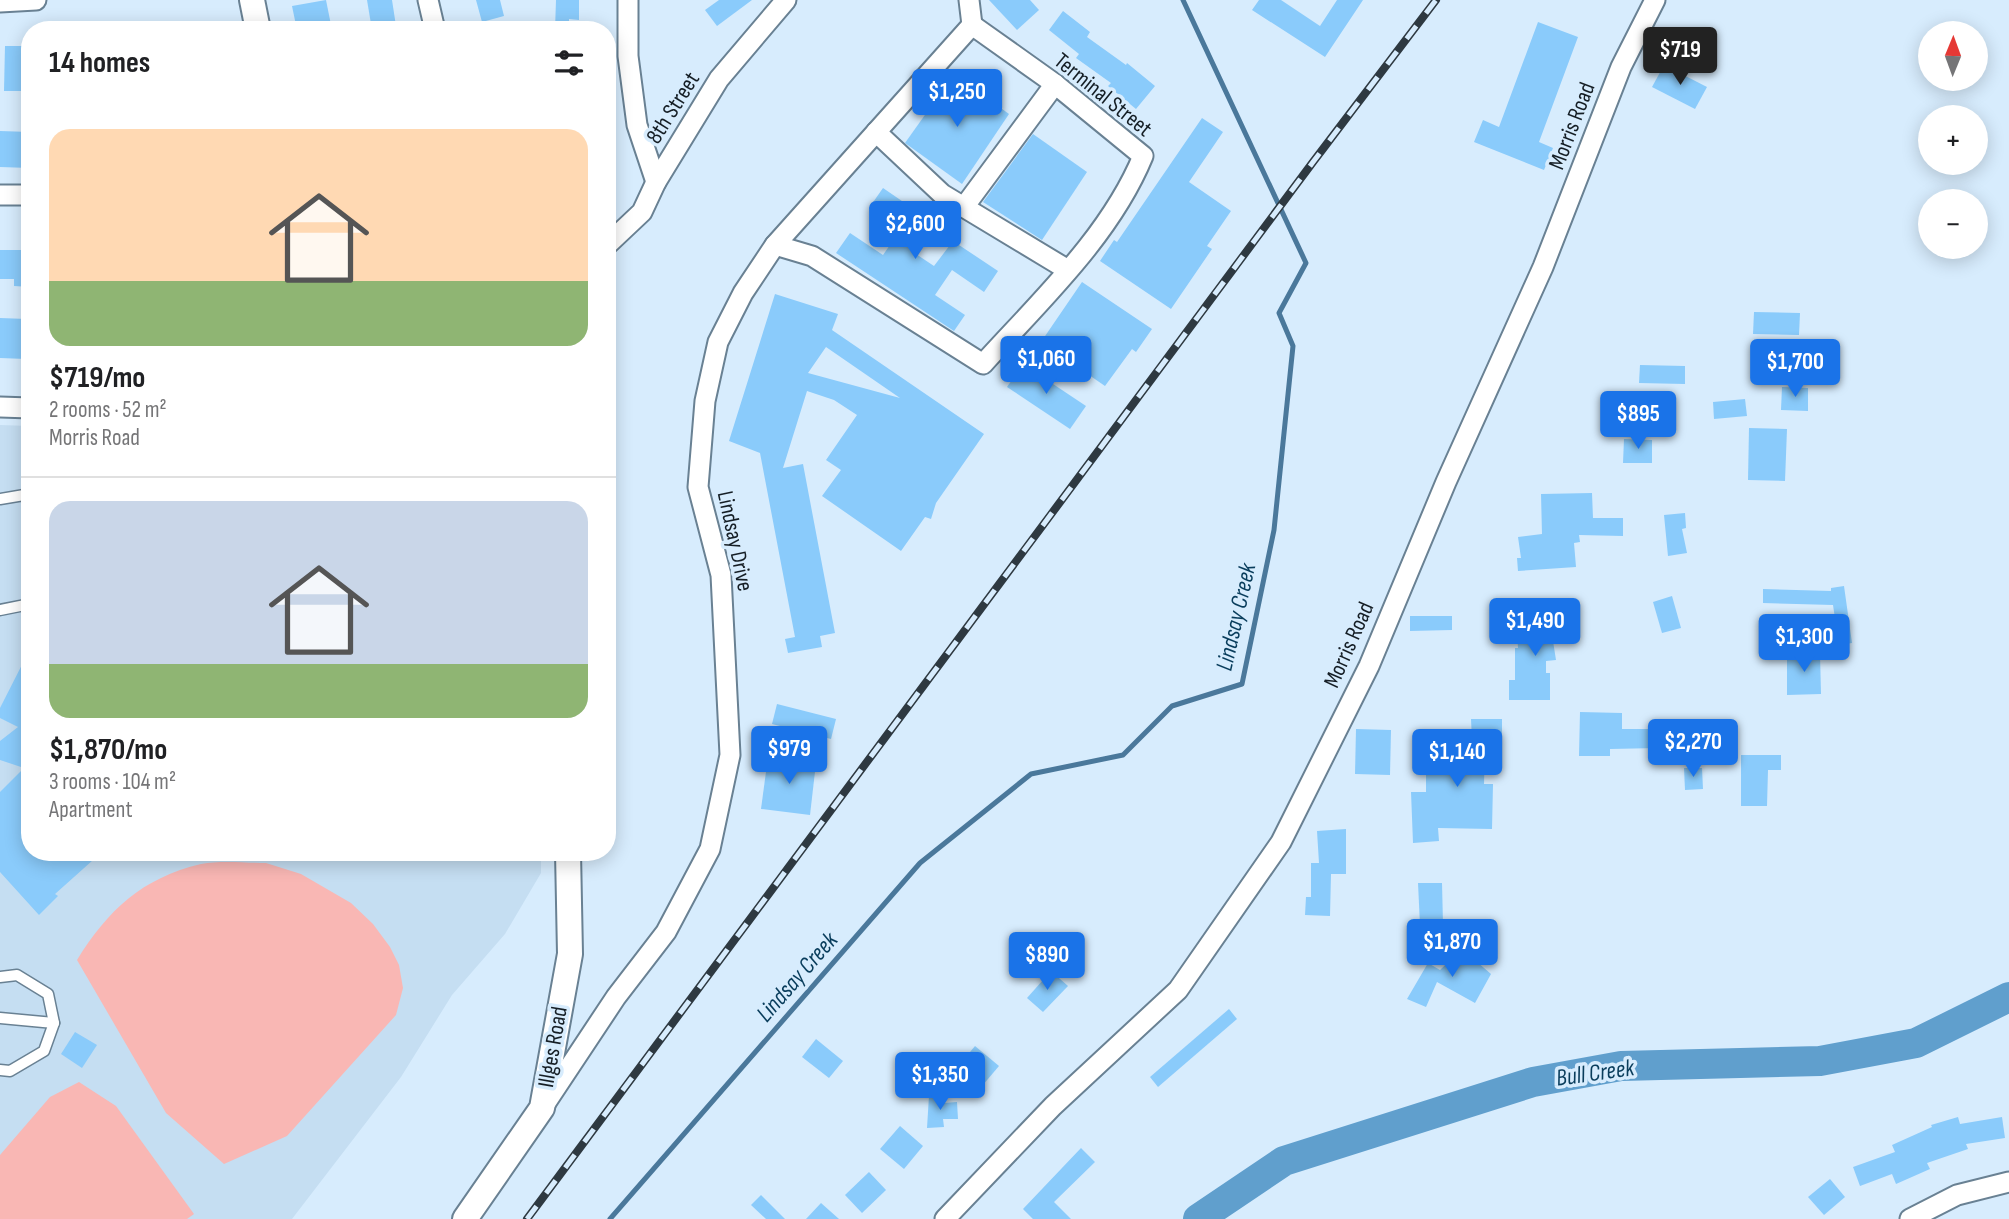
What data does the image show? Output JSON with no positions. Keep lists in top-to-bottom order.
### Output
{
  "streets": {
    "street": [
      "Terminal Street",
      "8th Street",
      "Morris Road",
      "Lindsay Drive",
      "Illges Road"
    ]
  },
  "crossings": [
    ["Terminal Street", "Lindsay Drive"],
    ["Lindsay Drive", "Illges Road"]
  ],
  "water": ["Lindsay Creek", "Bull Creek"],
  "north": "top",
  "page": {
    "map_buttons": ["+", "−"],
    "heading": "14 homes",
    "price": [
      "$719",
      "$1,250",
      "$2,600",
      "$1,060",
      "$1,700",
      "$895",
      "$1,490",
      "$1,300",
      "$2,270",
      "$979",
      "$1,140",
      "$1,870",
      "$890",
      "$1,350"
    ],
    "list": [
      {
        "name": "$719/mo",
        "note": "2 rooms · 52 m² · Morris Road"
      },
      {
        "name": "$1,870/mo",
        "note": "3 rooms · 104 m² · Apartment"
      }
    ]
  }
}
